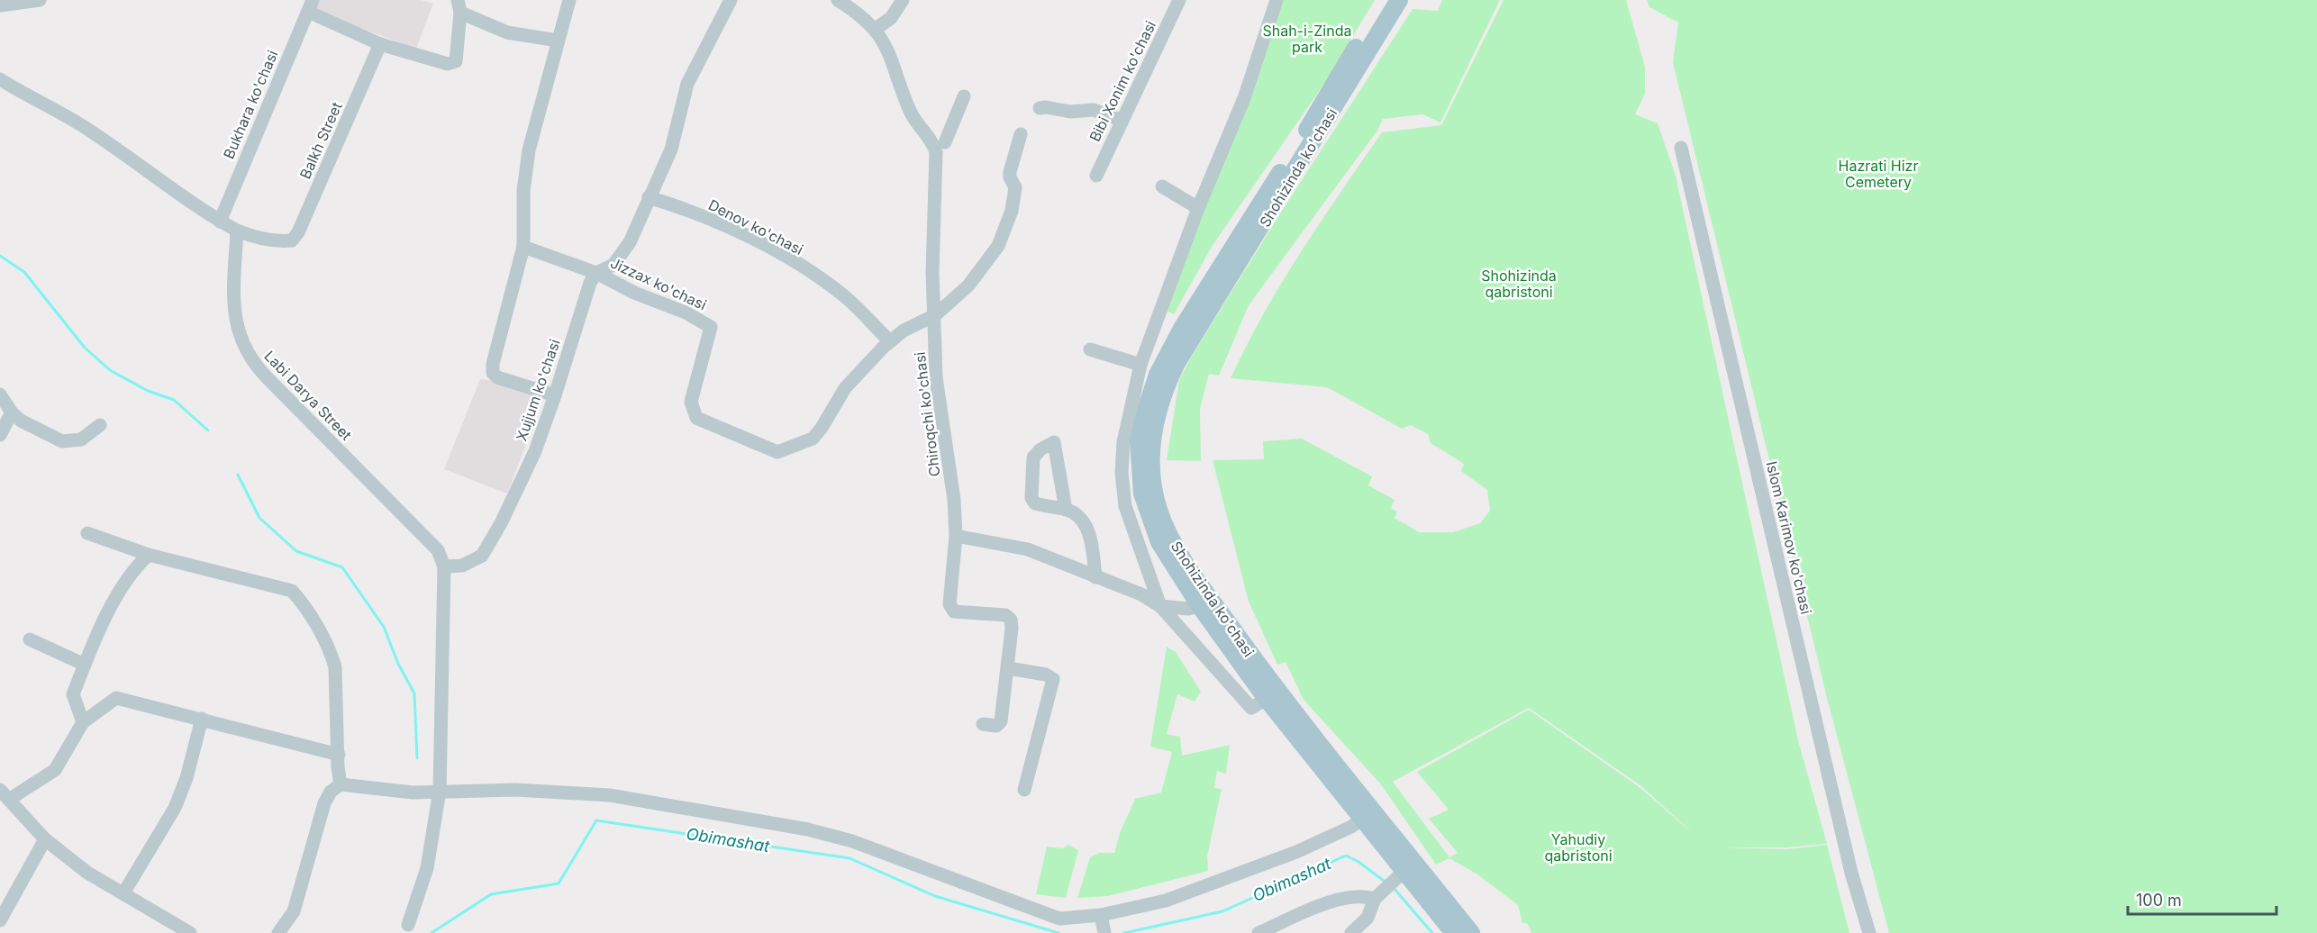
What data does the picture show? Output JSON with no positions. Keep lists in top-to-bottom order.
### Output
{
  "streets": {
    "main road": ["Shohizinda ko'chasi"],
    "street": [
      "Bibi Xonim ko'chasi",
      "Bukhara ko'chasi",
      "Balkh Street",
      "Denov ko'chasi",
      "Jizzax ko'chasi",
      "Xujjum ko'chasi",
      "Labi Darya Street",
      "Chiroqchi ko'chasi",
      "Islom Karimov ko'chasi"
    ]
  },
  "crossings": [
    ["Balkh Street", "Labi Darya Street"],
    ["Denov ko'chasi", "Jizzax ko'chasi"],
    ["Jizzax ko'chasi", "Xujjum ko'chasi"],
    ["Jizzax ko'chasi", "Chiroqchi ko'chasi"],
    ["Xujjum ko'chasi", "Labi Darya Street"]
  ],
  "water": ["Obimashat"],
  "parks": [
    "Shah-i-Zinda park",
    "Hazrati Hizr Cemetery",
    "Shohizinda qabristoni",
    "Yahudiy qabristoni"
  ],
  "scale_bar": "100 m"
}
